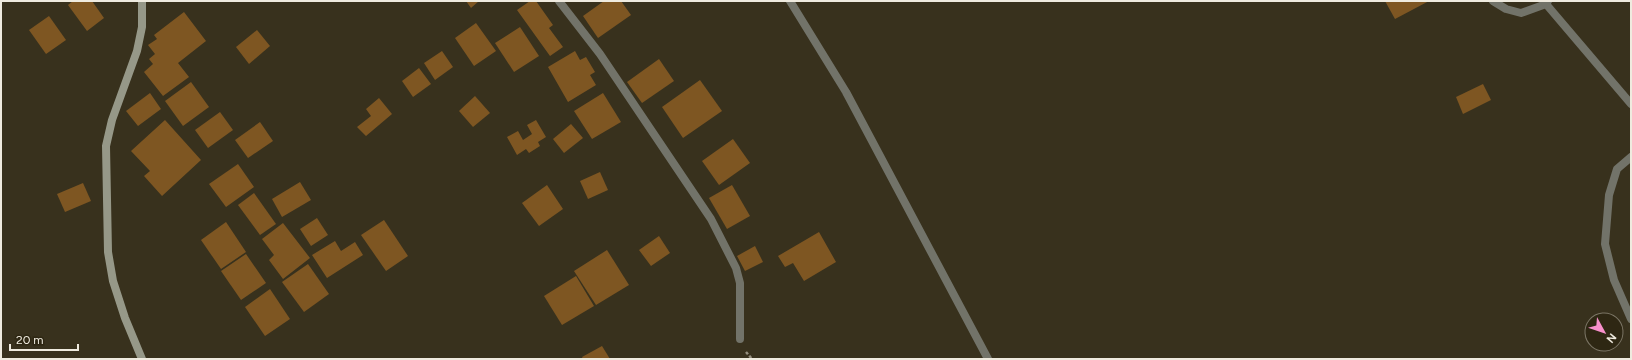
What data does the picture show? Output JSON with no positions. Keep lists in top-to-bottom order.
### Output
{
  "scale_bar": "20 m",
  "north": "bottom right"
}
